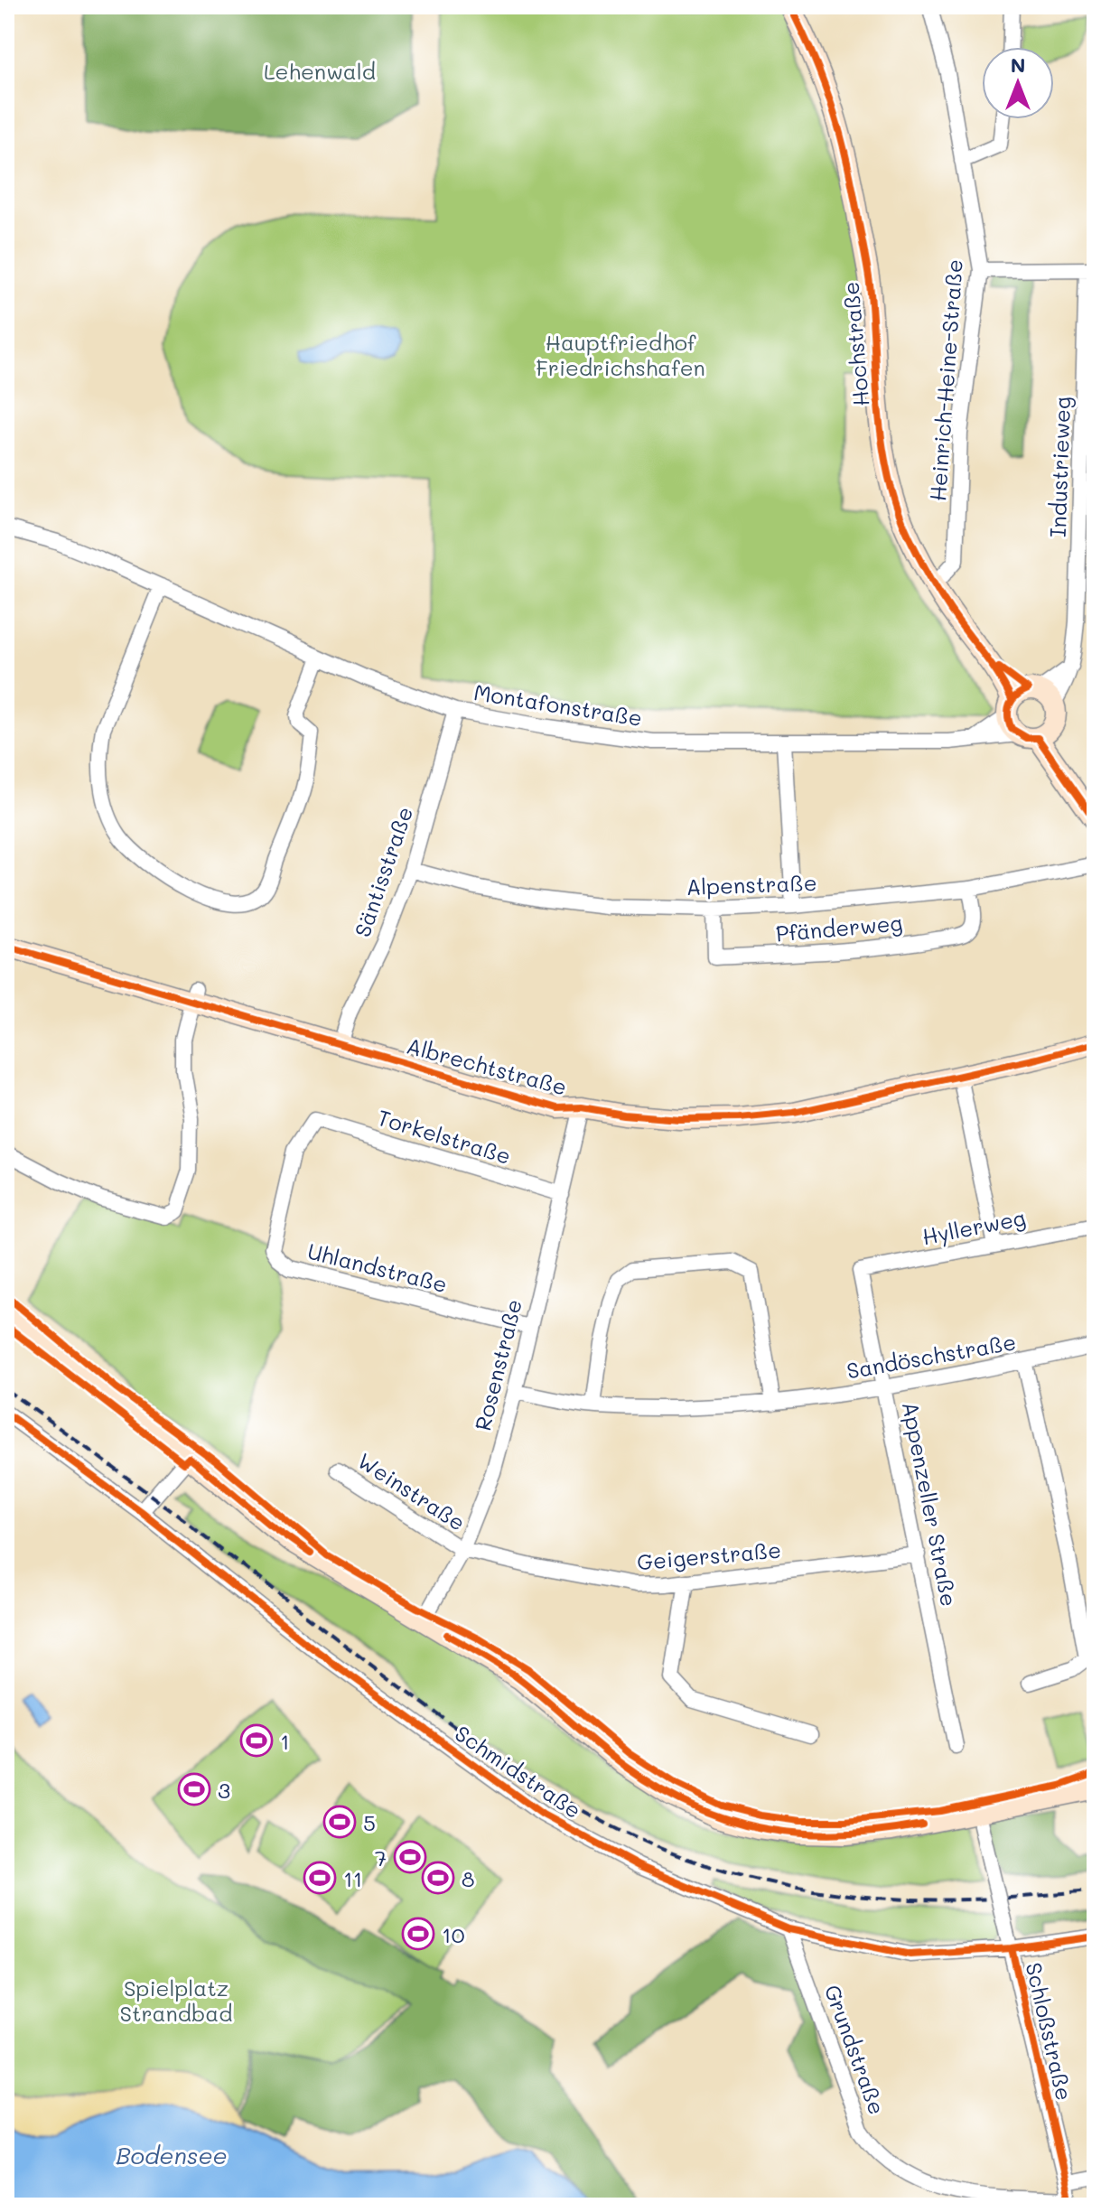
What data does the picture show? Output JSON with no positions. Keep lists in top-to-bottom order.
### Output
{
  "streets": {
    "main road": ["Hochstraße", "Albrechtstraße"],
    "street": [
      "Heinrich-Heine-Straße",
      "Industrieweg",
      "Montafonstraße",
      "Säntisstraße",
      "Alpenstraße",
      "Pfänderweg",
      "Torkelstraße",
      "Hyllerweg",
      "Uhlandstraße",
      "Sandöschstraße",
      "Rosenstraße",
      "Weinstraße",
      "Appenzeller Straße",
      "Geigerstraße",
      "Schmidstraße",
      "Schloßstraße",
      "Grundstraße"
    ]
  },
  "crossings": [
    ["Hochstraße", "Heinrich-Heine-Straße"],
    ["Hochstraße", "Industrieweg"],
    ["Heinrich-Heine-Straße", "Industrieweg"],
    ["Montafonstraße", "Säntisstraße"],
    ["Säntisstraße", "Alpenstraße"],
    ["Säntisstraße", "Albrechtstraße"],
    ["Alpenstraße", "Pfänderweg"],
    ["Albrechtstraße", "Rosenstraße"],
    ["Torkelstraße", "Uhlandstraße"],
    ["Torkelstraße", "Rosenstraße"],
    ["Hyllerweg", "Appenzeller Straße"],
    ["Uhlandstraße", "Rosenstraße"],
    ["Sandöschstraße", "Rosenstraße"],
    ["Sandöschstraße", "Appenzeller Straße"],
    ["Rosenstraße", "Weinstraße"],
    ["Rosenstraße", "Geigerstraße"],
    ["Weinstraße", "Geigerstraße"],
    ["Appenzeller Straße", "Geigerstraße"],
    ["Schmidstraße", "Schloßstraße"],
    ["Schmidstraße", "Grundstraße"],
    ["Schloßstraße", "Grundstraße"]
  ],
  "water": ["Bodensee"],
  "parks": ["Lehenwald", "Hauptfriedhof Friedrichshafen", "Spielplatz Strandbad"],
  "places": {
    "sports": [
      "1",
      "3",
      "5",
      "7",
      "11",
      "8",
      "10"
    ]
  },
  "north": "top"
}
